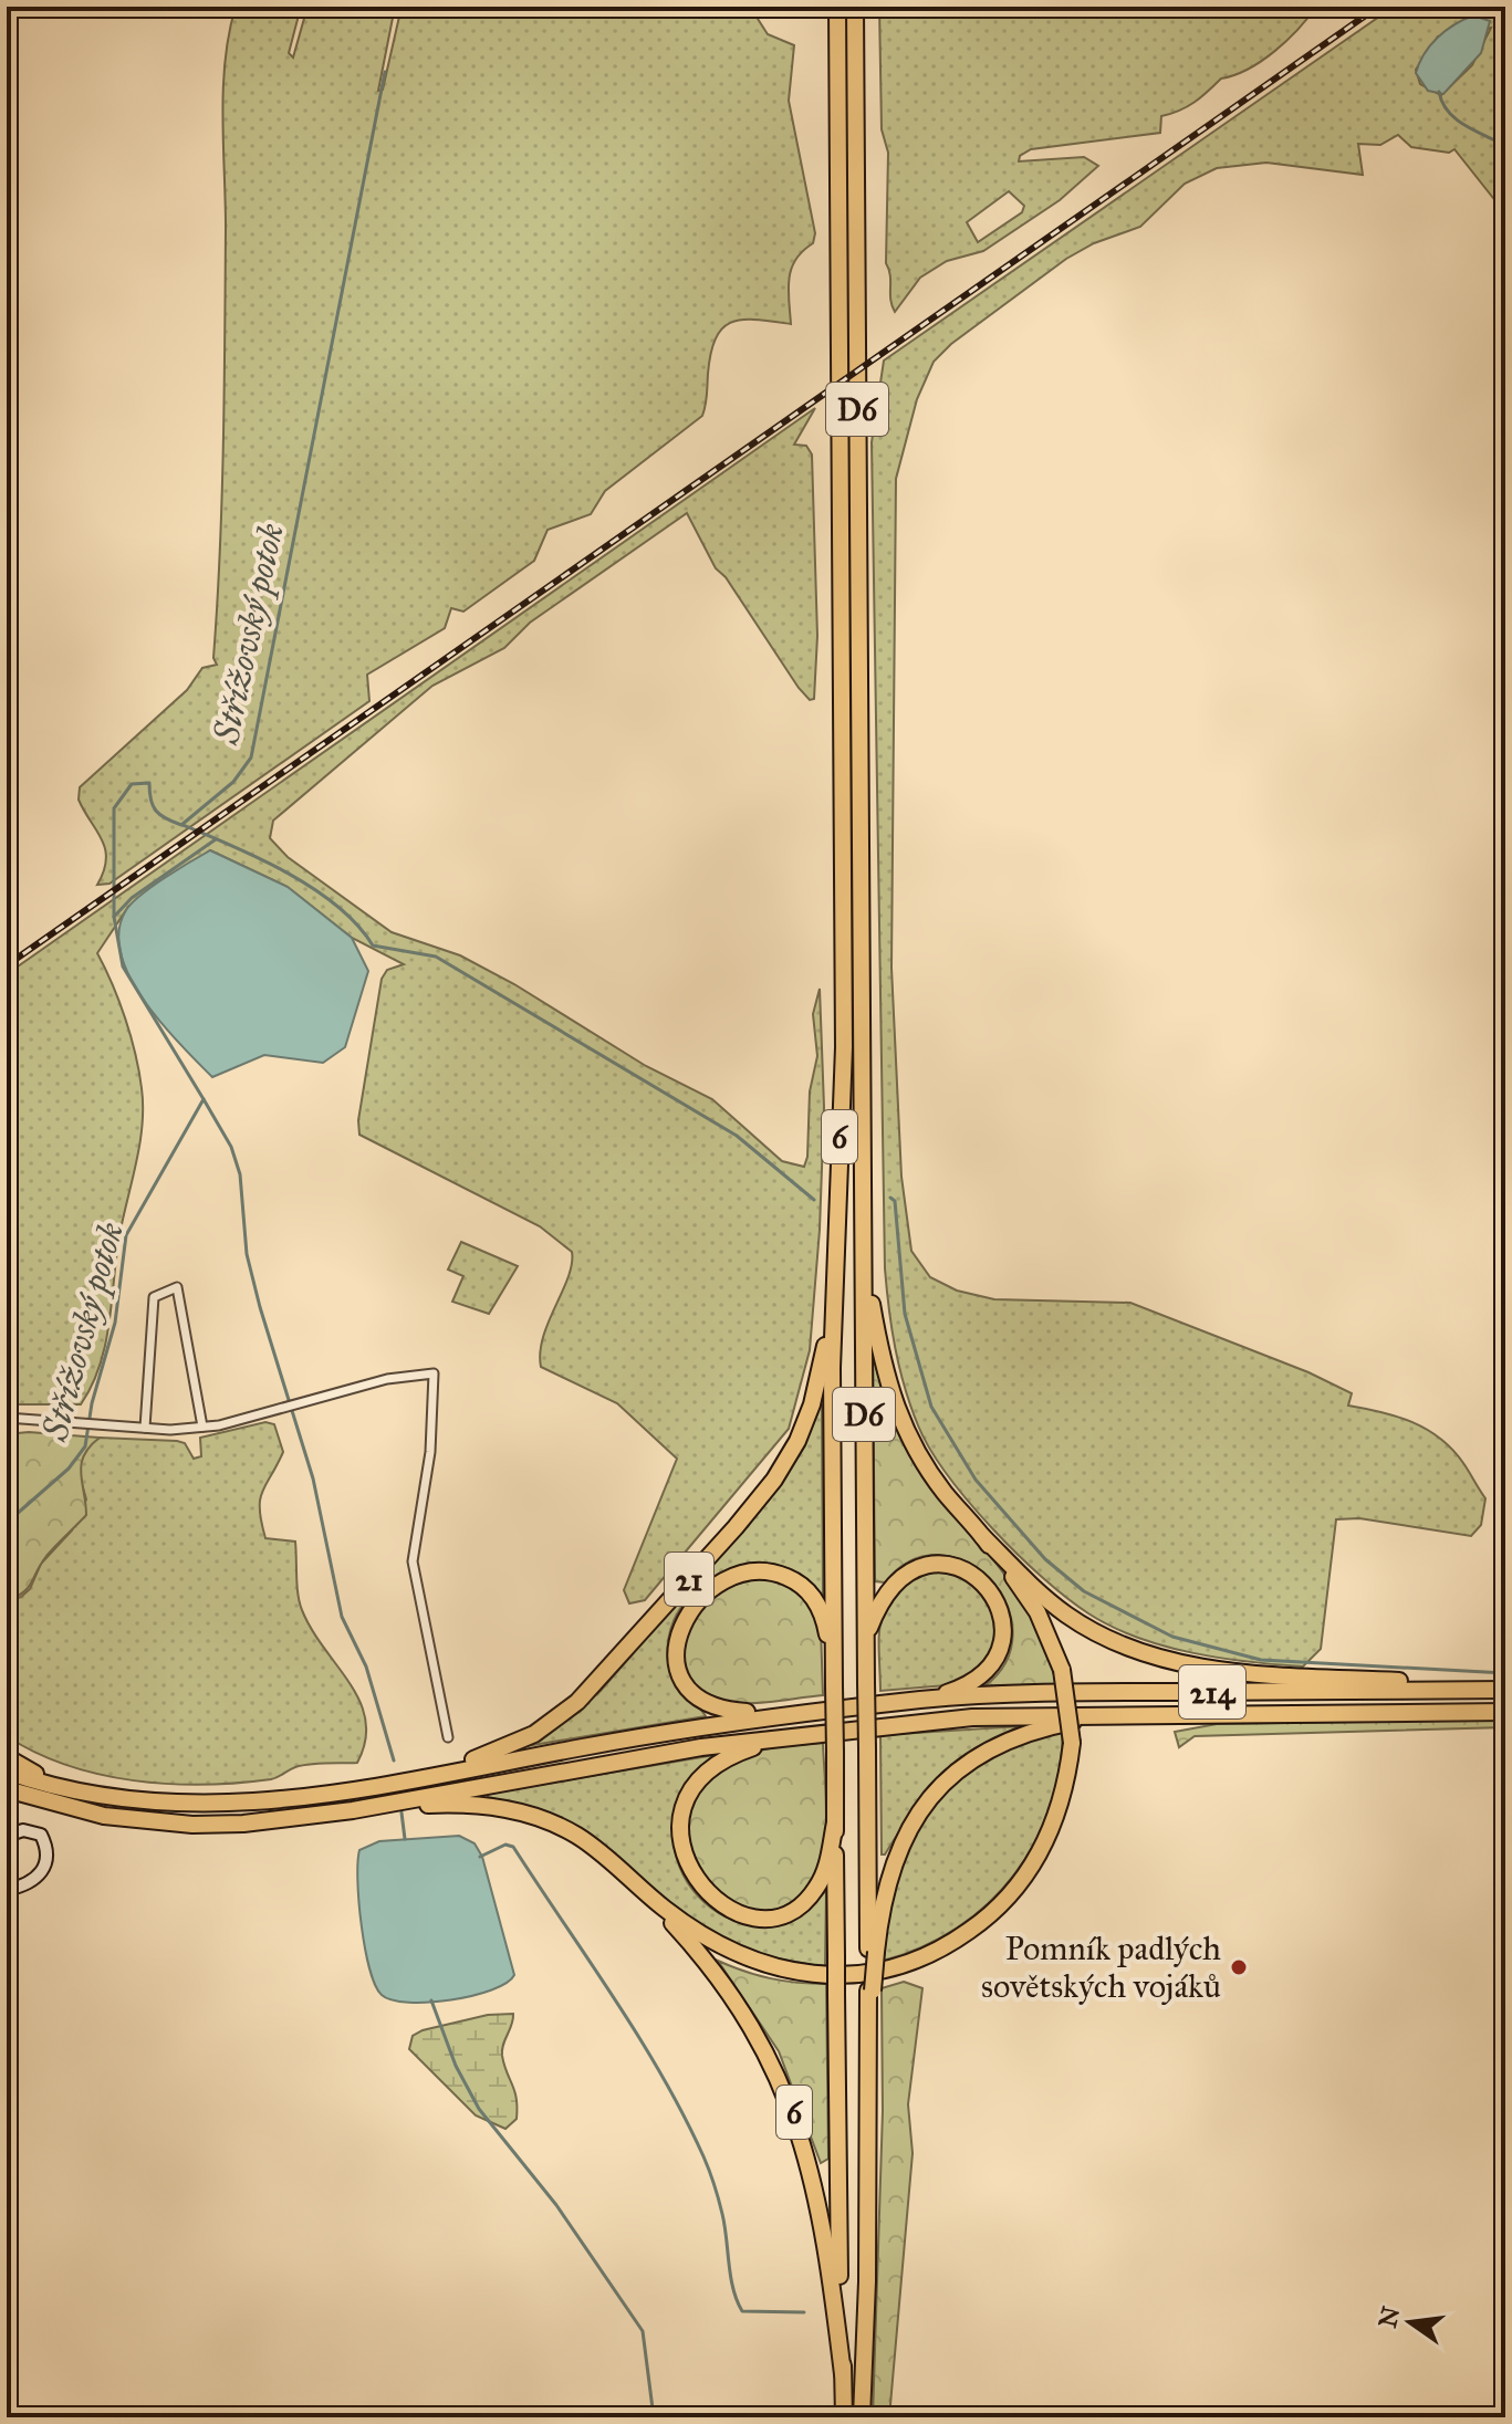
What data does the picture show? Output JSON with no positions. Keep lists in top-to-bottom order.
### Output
{
  "streets": {
    "highway": [
      "D6",
      "6",
      "21",
      "214"
    ]
  },
  "crossings": [
    ["D6", "6"],
    ["6", "21"],
    ["6", "214"],
    ["21", "214"]
  ],
  "water": ["Střížovský potok"],
  "places": ["Pomník padlých sovětských vojáků"],
  "north": "left"
}
